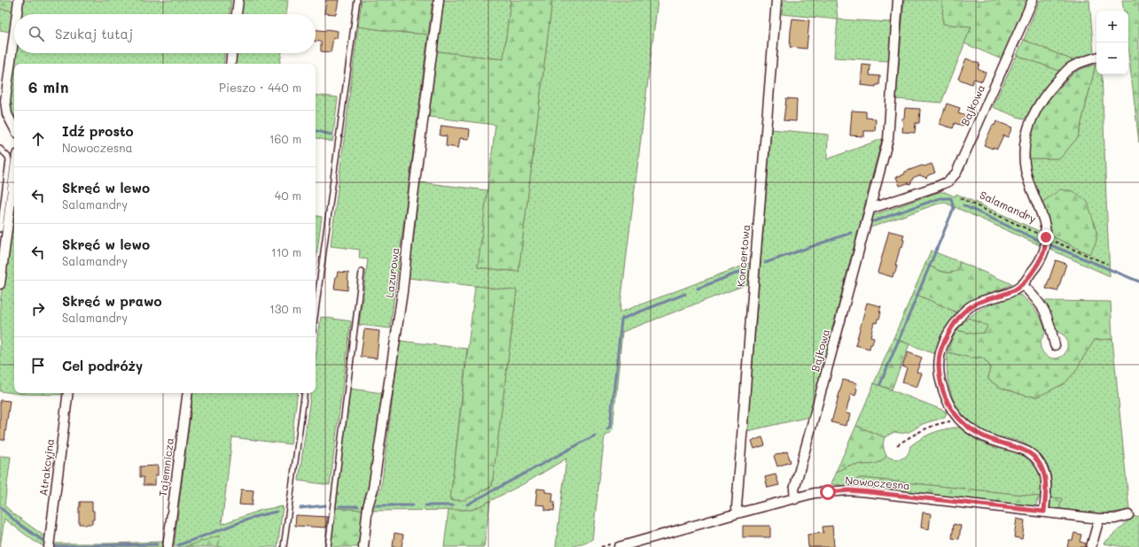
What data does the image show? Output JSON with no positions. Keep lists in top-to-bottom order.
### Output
{
  "streets": {
    "street": [
      "Bajkowa",
      "Salamandry",
      "Koncertowa",
      "Lazurowa",
      "Atrakcyjna",
      "Tajemnicza",
      "Nowoczesna"
    ]
  },
  "crossings": [
    ["Bajkowa", "Nowoczesna"],
    ["Salamandry", "Nowoczesna"],
    ["Koncertowa", "Nowoczesna"]
  ],
  "page": {
    "map_buttons": ["+", "−"],
    "search": "Szukaj tutaj",
    "heading": ["6 min", "Pieszo · 440 m"],
    "list": [
      ["Idź prosto", "Nowoczesna", "160 m"],
      ["Skręć w lewo", "Salamandry", "40 m"],
      ["Skręć w lewo", "Salamandry", "110 m"],
      ["Skręć w prawo", "Salamandry", "130 m"],
      "Cel podróży"
    ]
  }
}
